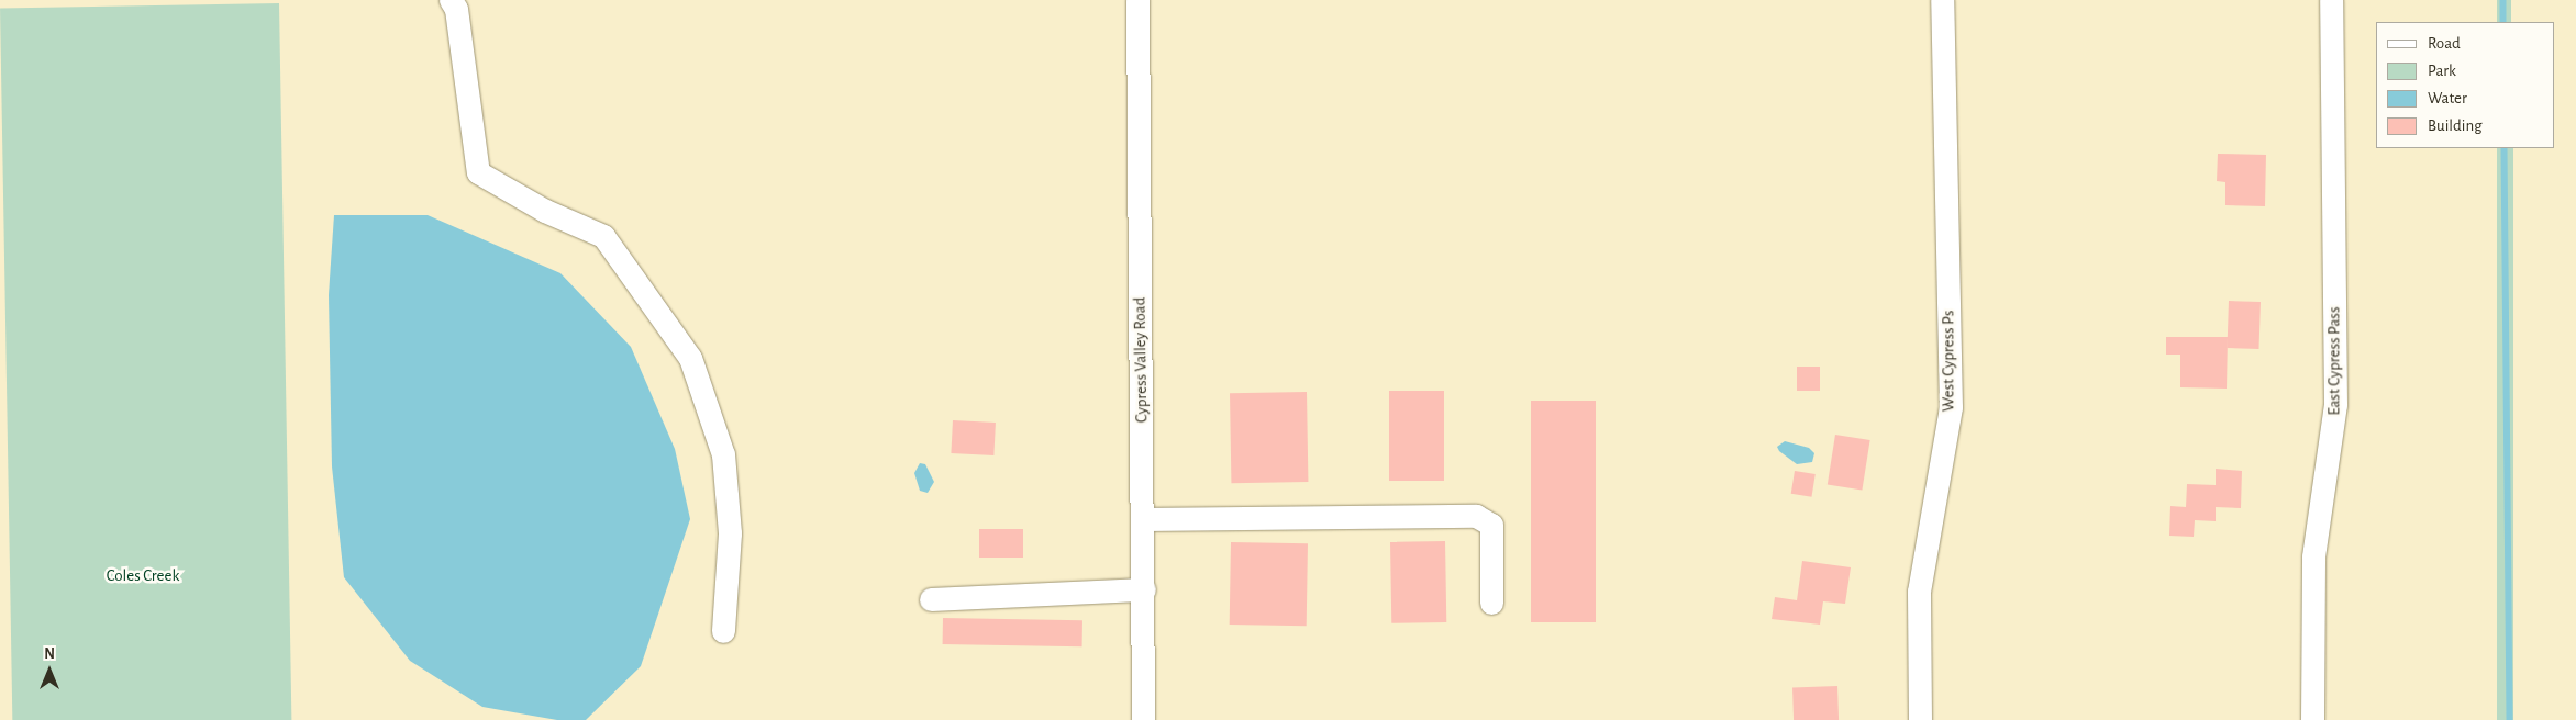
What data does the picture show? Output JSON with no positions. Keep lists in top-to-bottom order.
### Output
{
  "streets": {
    "street": ["Cypress Valley Road", "West Cypress Ps", "East Cypress Pass"]
  },
  "parks": ["Coles Creek"],
  "legend": [
    "Road",
    "Park",
    "Water",
    "Building"
  ],
  "north": "top"
}
